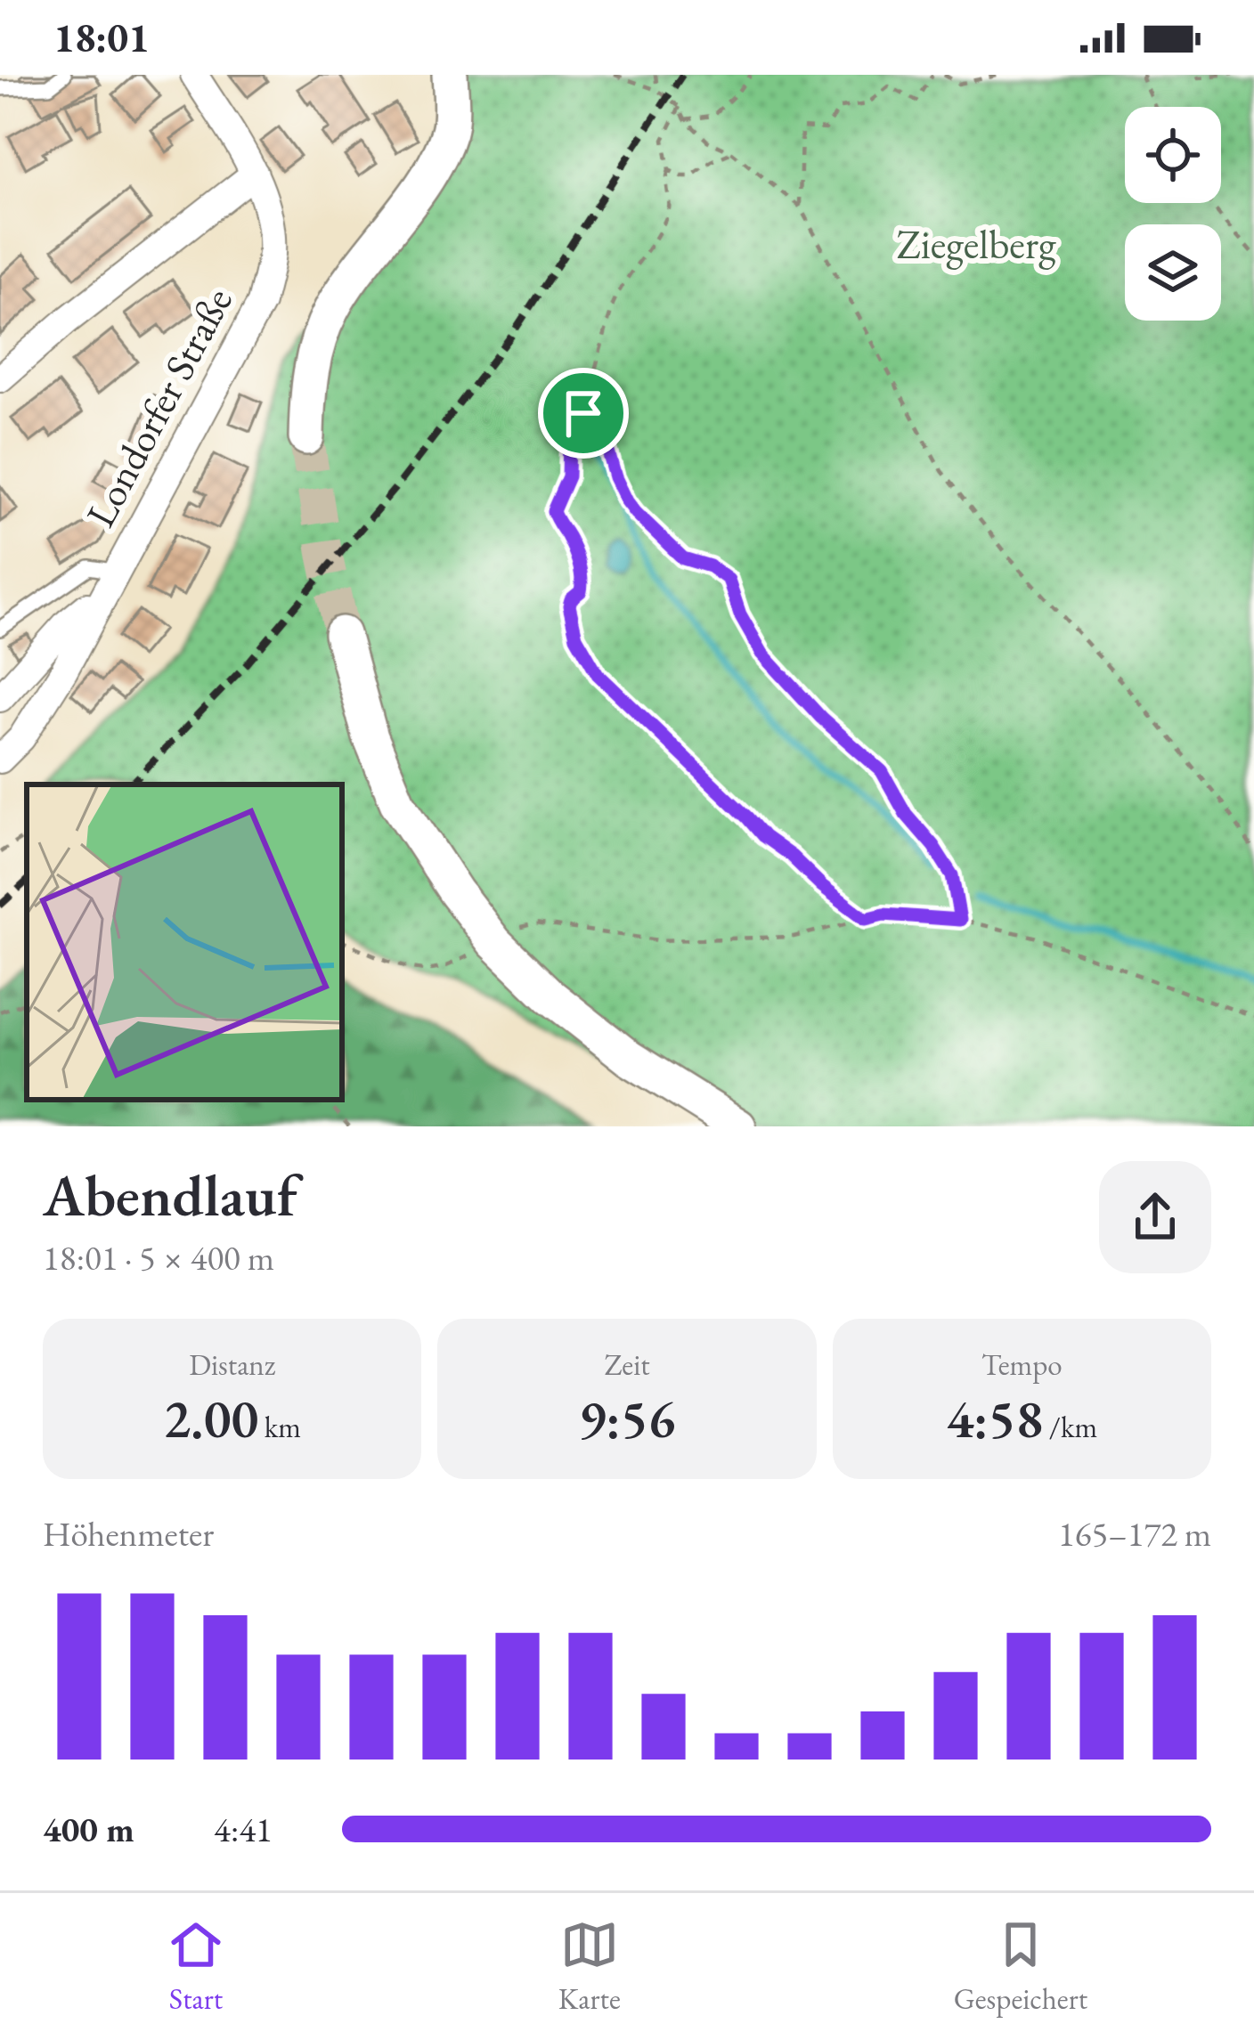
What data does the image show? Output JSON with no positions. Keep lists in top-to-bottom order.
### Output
{
  "streets": {
    "street": ["Londorfer Straße"]
  },
  "parks": ["Ziegelberg"],
  "page": {
    "status": "18:01",
    "heading": ["Abendlauf", "18:01 · 5 × 400 m"],
    "stats": [
      ["Distanz", "2.00 km"],
      ["Zeit", "9:56"],
      ["Tempo", "4:58 /km"]
    ],
    "chart": ["Höhenmeter", "165–172 m"],
    "list": [
      {
        "name": "400 m",
        "note": "4:41"
      }
    ],
    "tabs": ["Start", "Karte", "Gespeichert"]
  }
}
